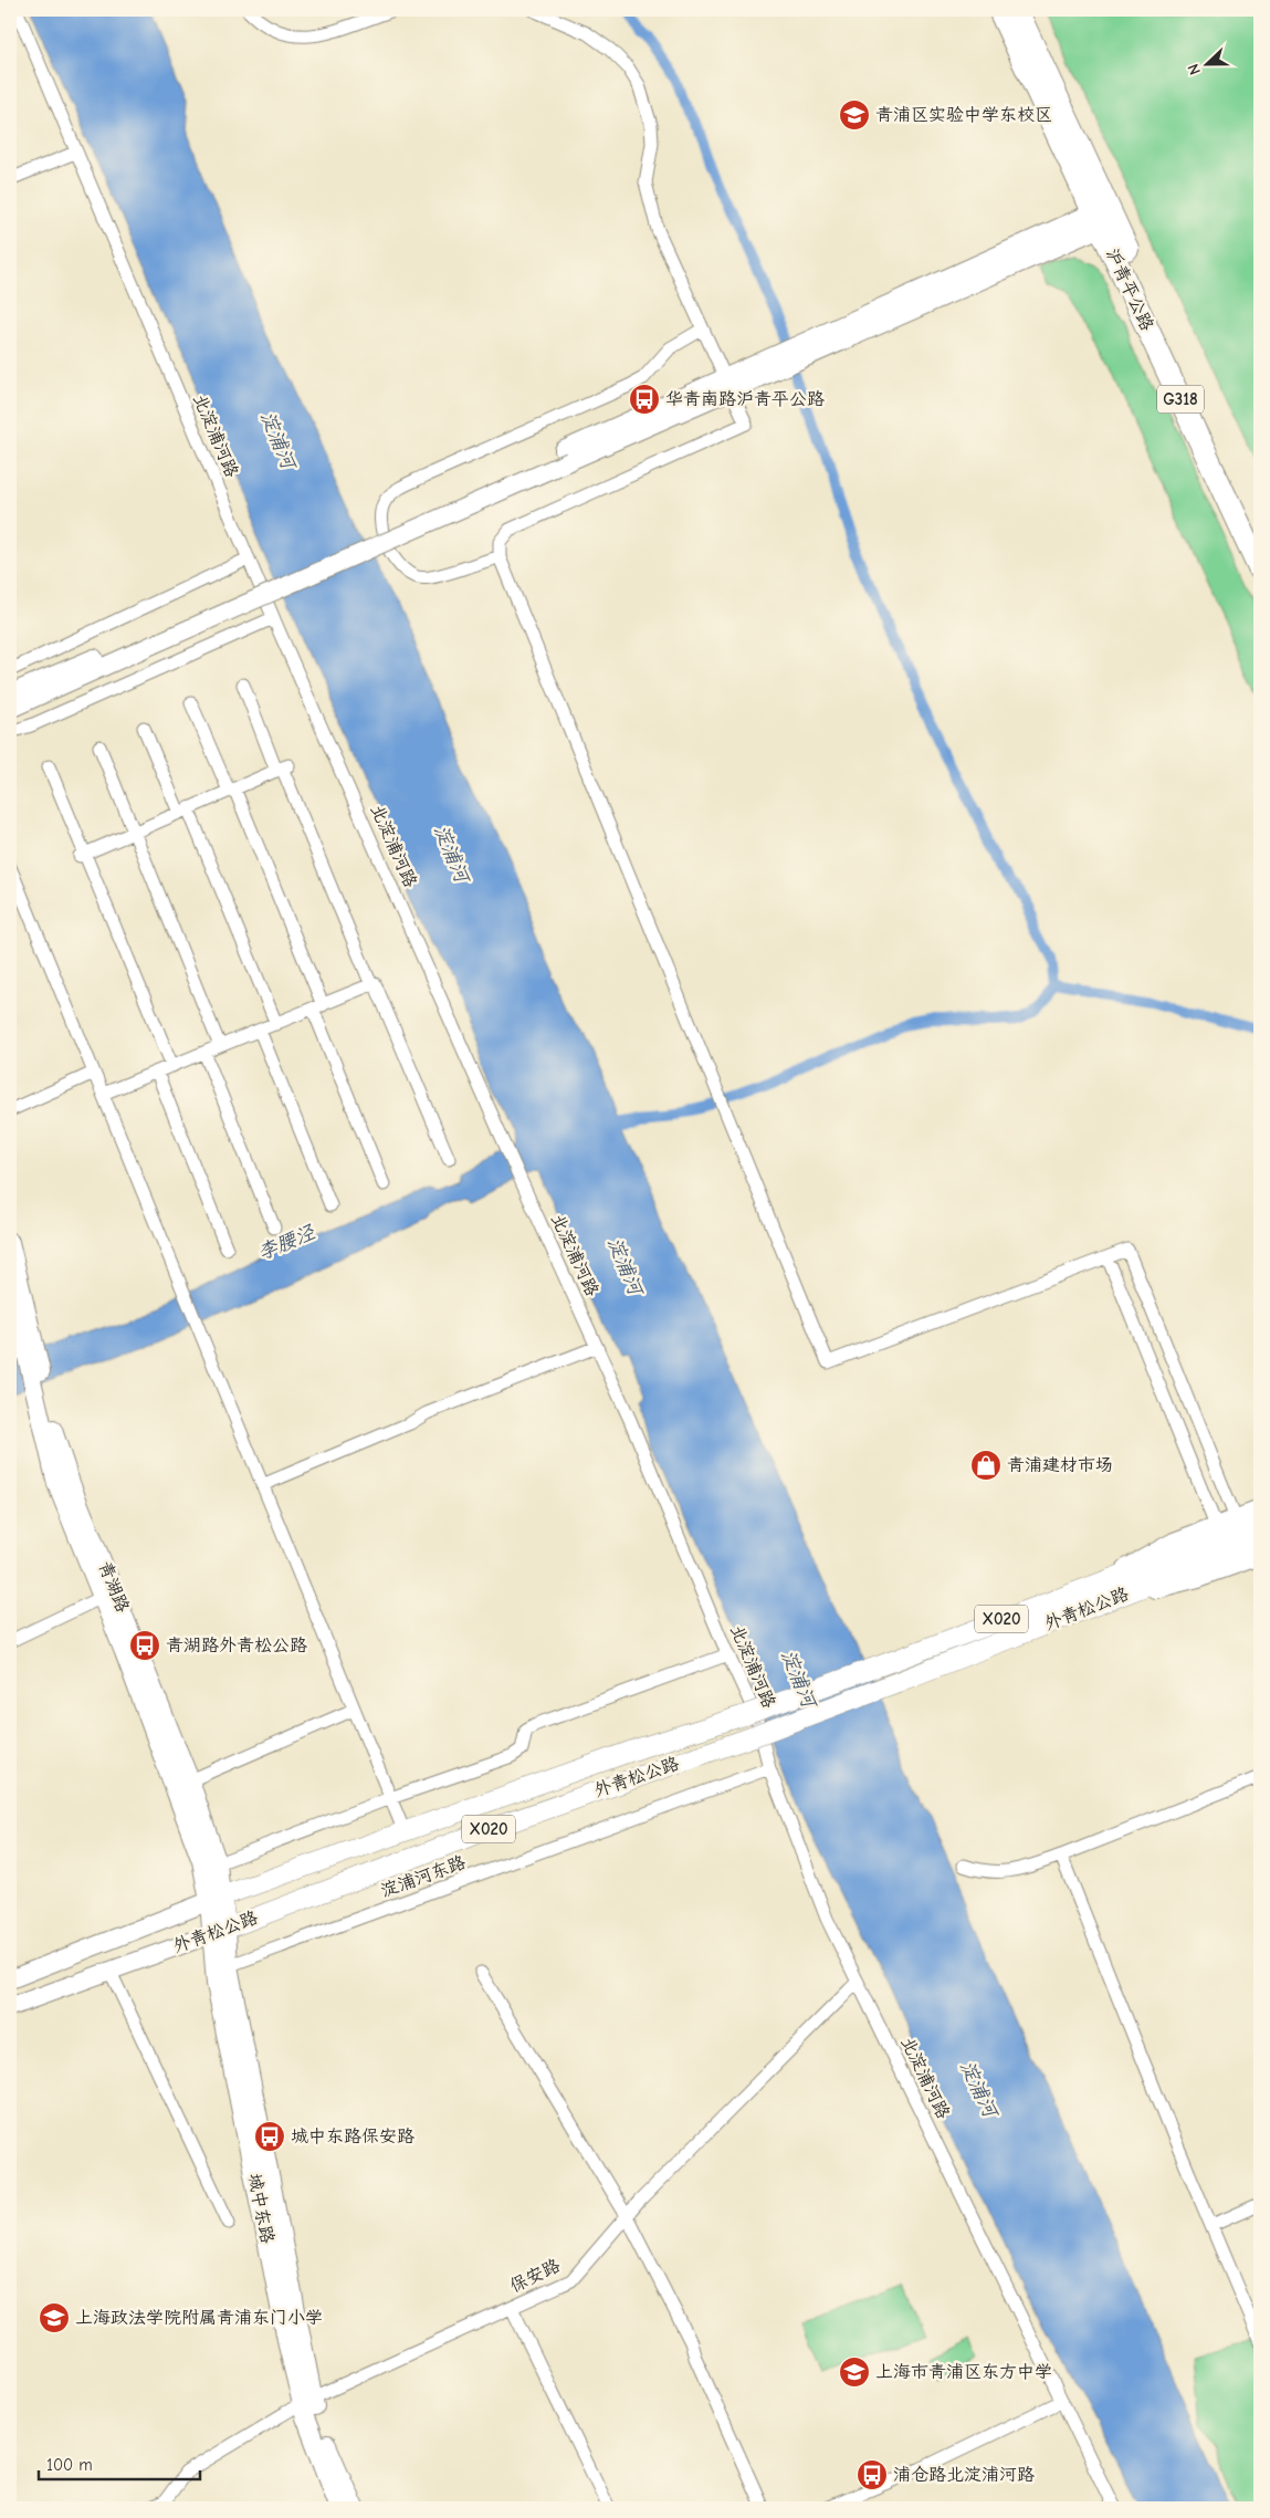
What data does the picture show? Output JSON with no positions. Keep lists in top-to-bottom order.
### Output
{
  "streets": {
    "highway": ["沪青平公路", "G318"],
    "main road": [
      "青湖路",
      "外青松公路",
      "X020",
      "城中东路"
    ],
    "street": ["北淀浦河路", "淀浦河东路", "保安路"]
  },
  "crossings": [
    ["北淀浦河路", "淀浦河东路"],
    ["北淀浦河路", "保安路"],
    ["青湖路", "外青松公路"],
    ["青湖路", "城中东路"],
    ["外青松公路", "城中东路"],
    ["淀浦河东路", "城中东路"],
    ["城中东路", "保安路"]
  ],
  "water": ["淀浦河", "李腰泾"],
  "places": {
    "school or university": ["青浦区实验中学东校区", "上海政法学院附属青浦东门小学", "上海市青浦区东方中学"],
    "bus stop": [
      "华青南路沪青平公路",
      "青湖路外青松公路",
      "城中东路保安路",
      "浦仓路北淀浦河路"
    ],
    "shop": ["青浦建材市场"]
  },
  "scale_bar": "100 m",
  "north": "left"
}
